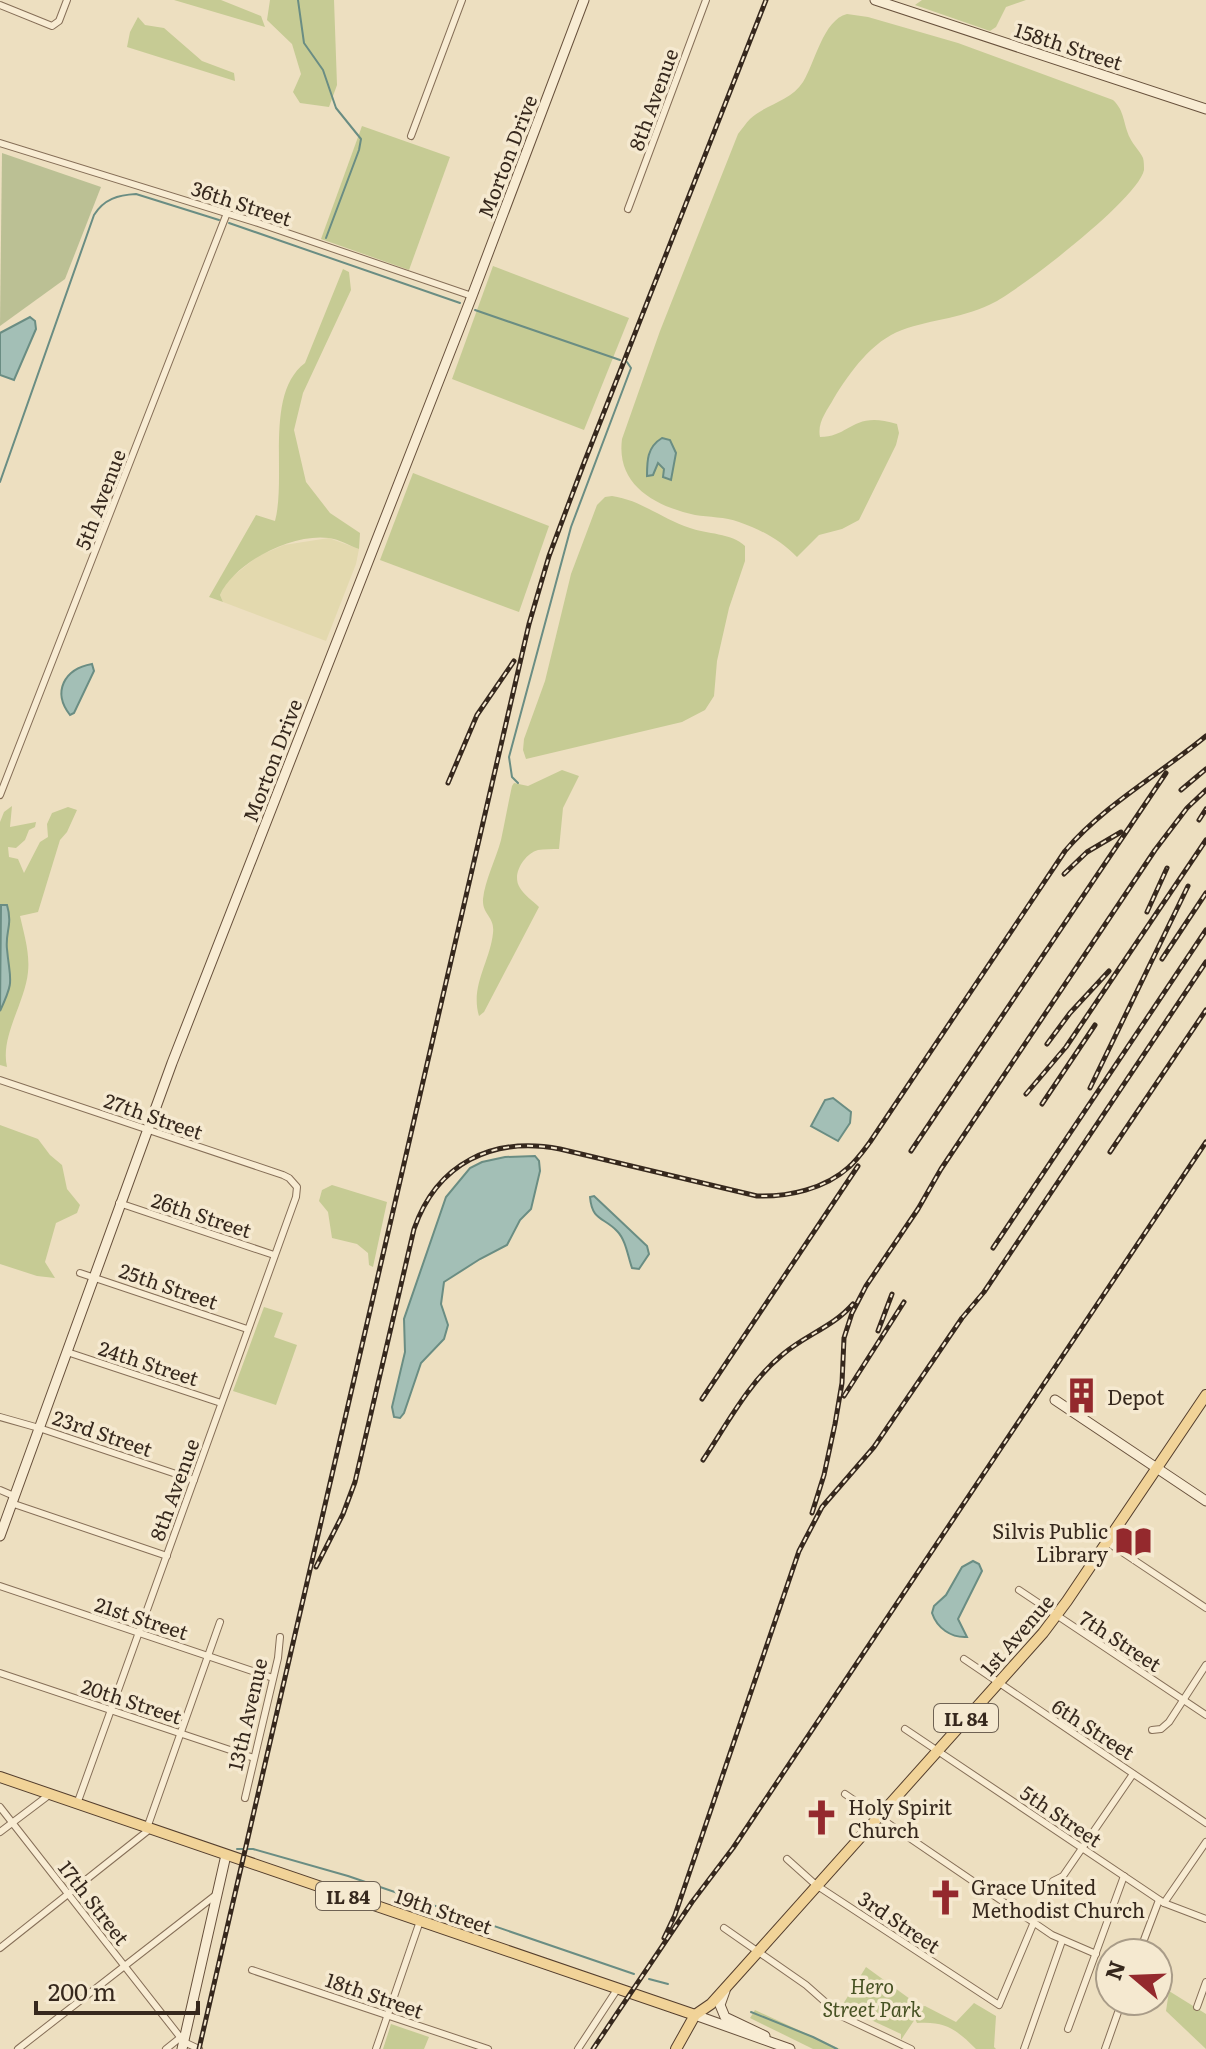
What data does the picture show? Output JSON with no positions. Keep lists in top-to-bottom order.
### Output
{
  "streets": {
    "main road": ["1st Avenue", "IL 84", "19th Street"],
    "street": [
      "158th Street",
      "8th Avenue",
      "Morton Drive",
      "36th Street",
      "5th Avenue",
      "27th Street",
      "26th Street",
      "25th Street",
      "24th Street",
      "23rd Street",
      "21st Street",
      "7th Street",
      "20th Street",
      "13th Avenue",
      "6th Street",
      "5th Street",
      "17th Street",
      "3rd Street",
      "18th Street"
    ]
  },
  "crossings": [
    ["8th Avenue", "27th Street"],
    ["8th Avenue", "26th Street"],
    ["8th Avenue", "25th Street"],
    ["8th Avenue", "24th Street"],
    ["8th Avenue", "23rd Street"],
    ["8th Avenue", "21st Street"],
    ["8th Avenue", "20th Street"],
    ["8th Avenue", "19th Street"],
    ["Morton Drive", "36th Street"],
    ["Morton Drive", "27th Street"],
    ["Morton Drive", "26th Street"],
    ["Morton Drive", "25th Street"],
    ["Morton Drive", "24th Street"],
    ["Morton Drive", "23rd Street"],
    ["36th Street", "5th Avenue"],
    ["21st Street", "13th Avenue"],
    ["1st Avenue", "7th Street"],
    ["1st Avenue", "6th Street"],
    ["1st Avenue", "5th Street"],
    ["1st Avenue", "19th Street"],
    ["1st Avenue", "3rd Street"],
    ["20th Street", "13th Avenue"]
  ],
  "parks": ["Hero Street Park"],
  "places": {
    "building": ["Depot"],
    "library": ["Silvis Public Library"],
    "church": ["Holy Spirit Church", "Grace United Methodist Church"]
  },
  "scale_bar": "200 m",
  "north": "left"
}
